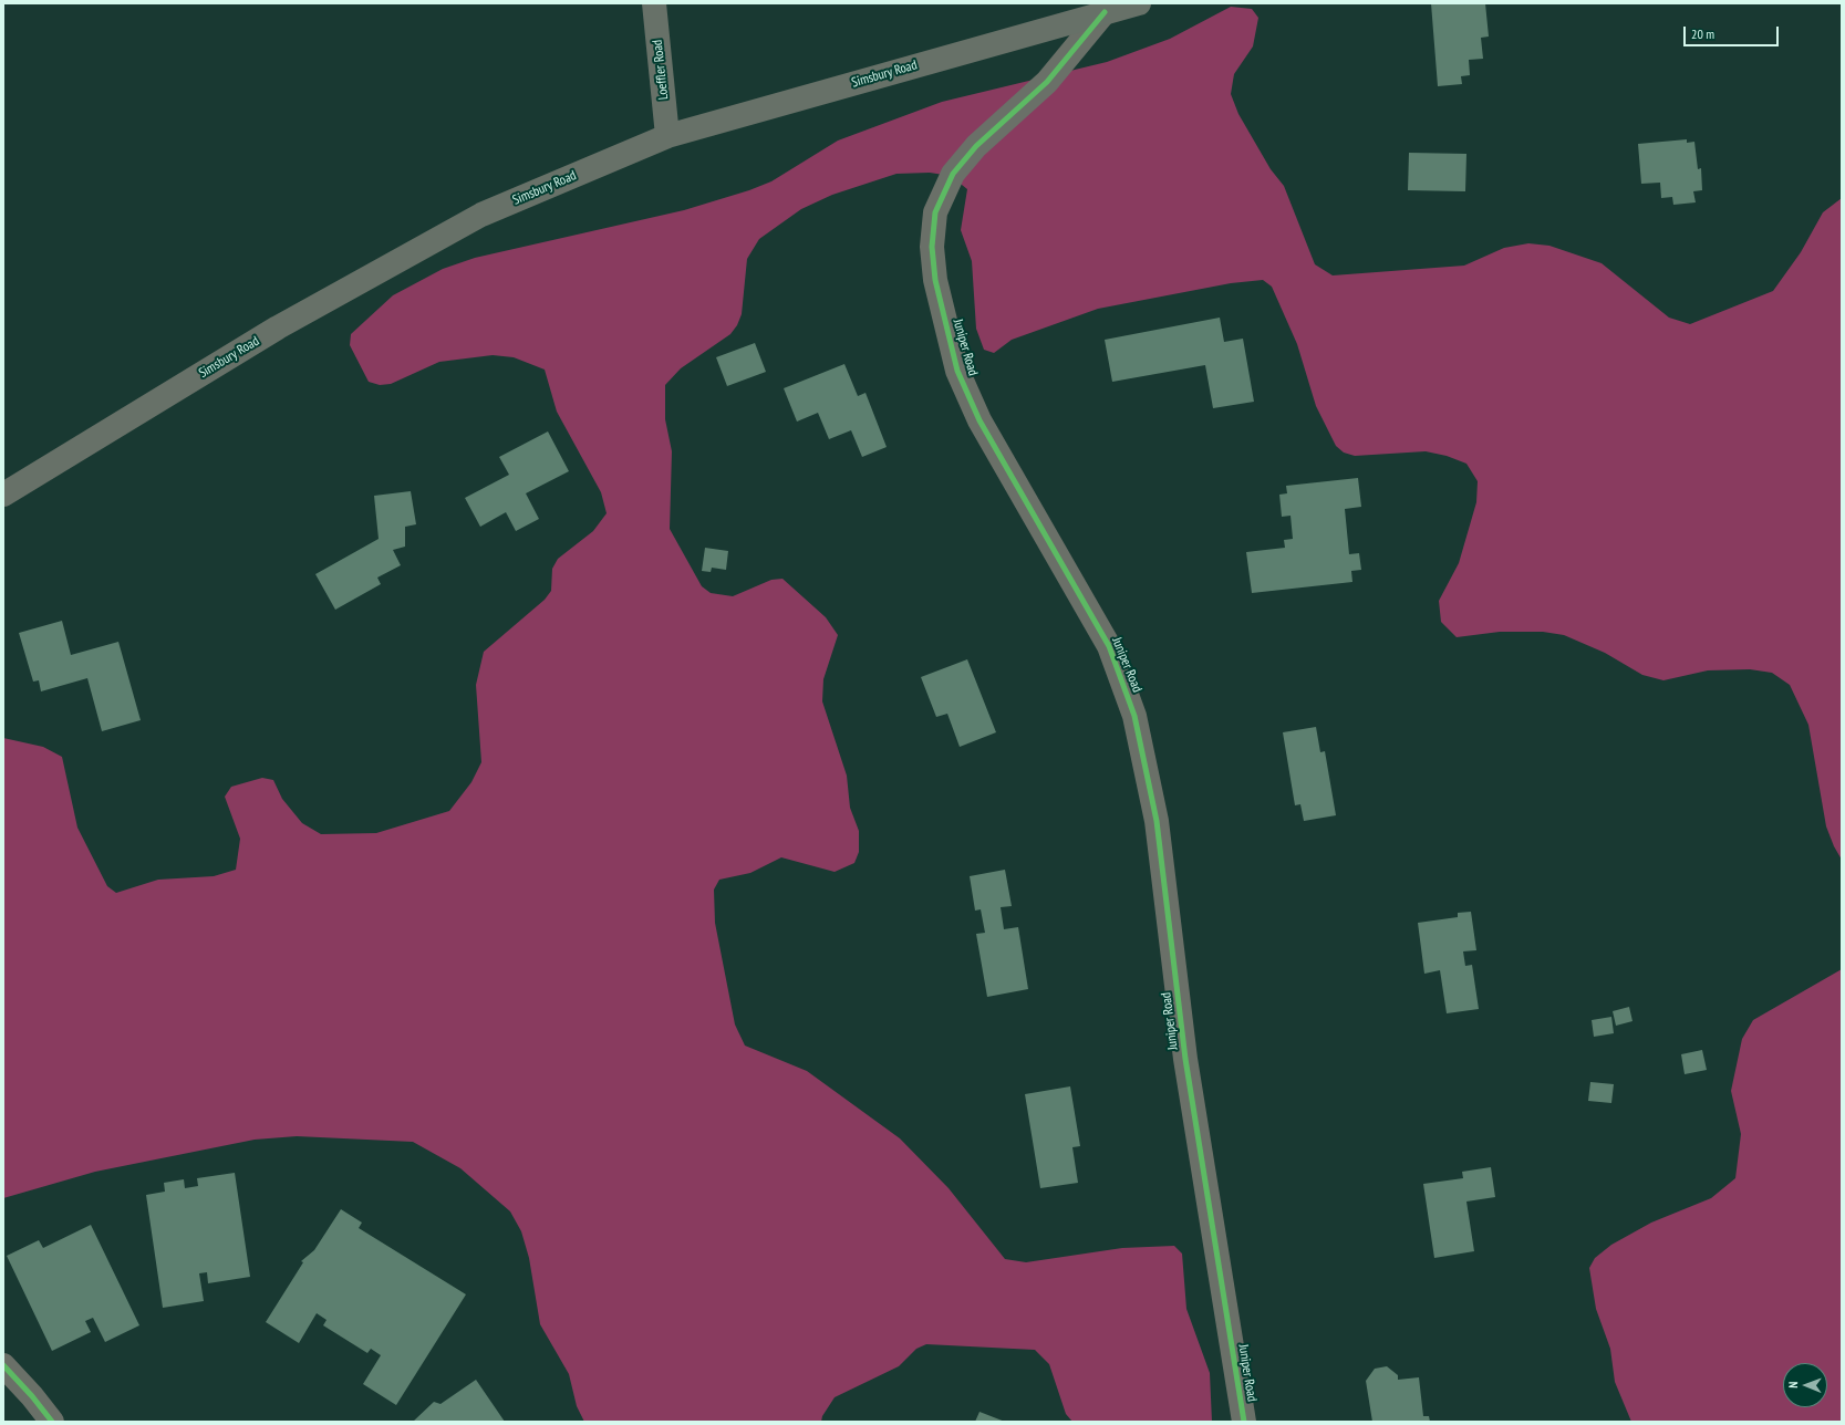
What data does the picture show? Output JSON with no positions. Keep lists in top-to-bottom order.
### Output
{
  "streets": {
    "main road": ["Loeffler Road", "Simsbury Road"],
    "street": ["Juniper Road"]
  },
  "crossings": [
    ["Loeffler Road", "Simsbury Road"],
    ["Simsbury Road", "Juniper Road"]
  ],
  "scale_bar": "20 m",
  "north": "left"
}
